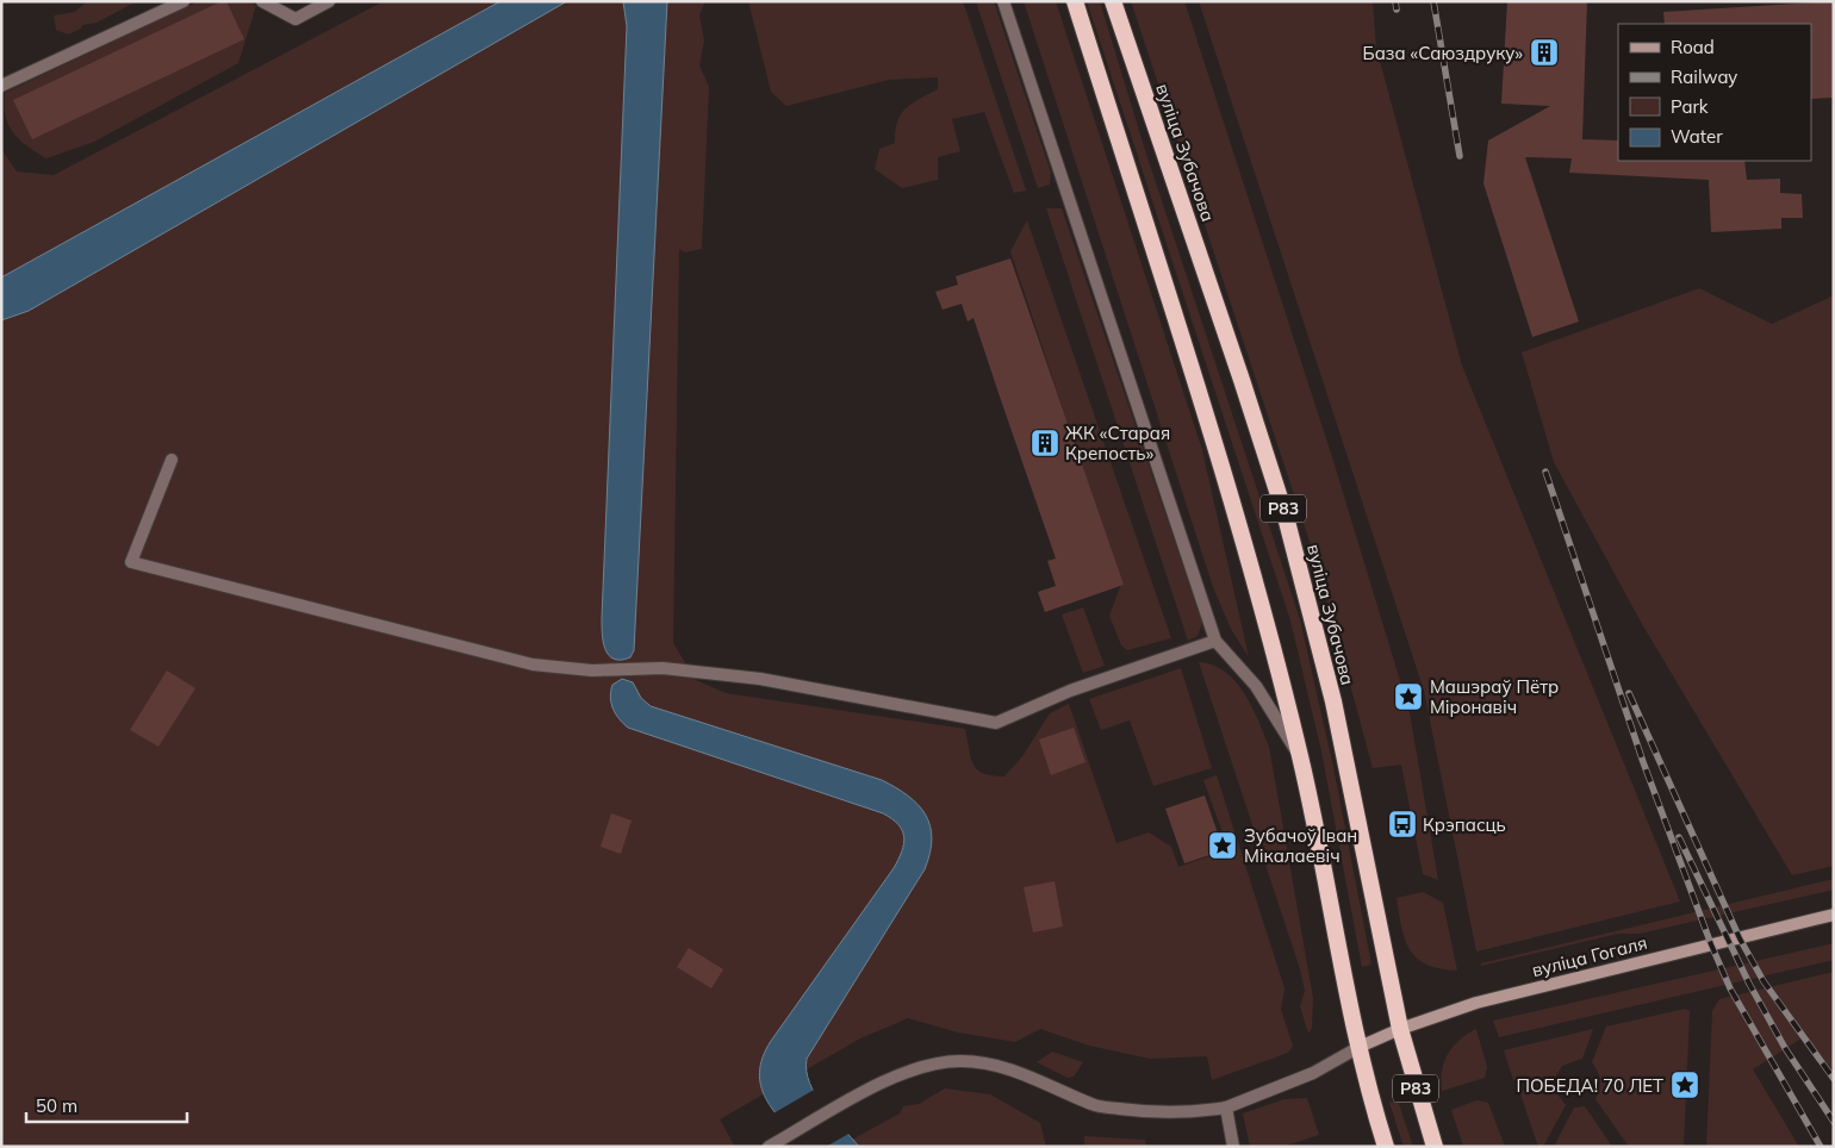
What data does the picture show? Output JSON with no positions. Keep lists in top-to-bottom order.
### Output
{
  "streets": {
    "highway": ["вуліца Зубачова", "Р83"],
    "main road": ["вуліца Гогаля"]
  },
  "crossings": [
    ["вуліца Зубачова", "вуліца Гогаля"],
    ["Р83", "вуліца Гогаля"]
  ],
  "places": {
    "building": ["База «Саюздруку»", "ЖК «Старая Крепость»"],
    "place": ["Машэраў Пётр Міронавіч", "Зубачоў Іван Мікалаевіч", "ПОБЕДА! 70 ЛЕТ"],
    "bus stop": ["Крэпасць"]
  },
  "legend": [
    "Road",
    "Railway",
    "Park",
    "Water"
  ],
  "scale_bar": "50 m"
}
